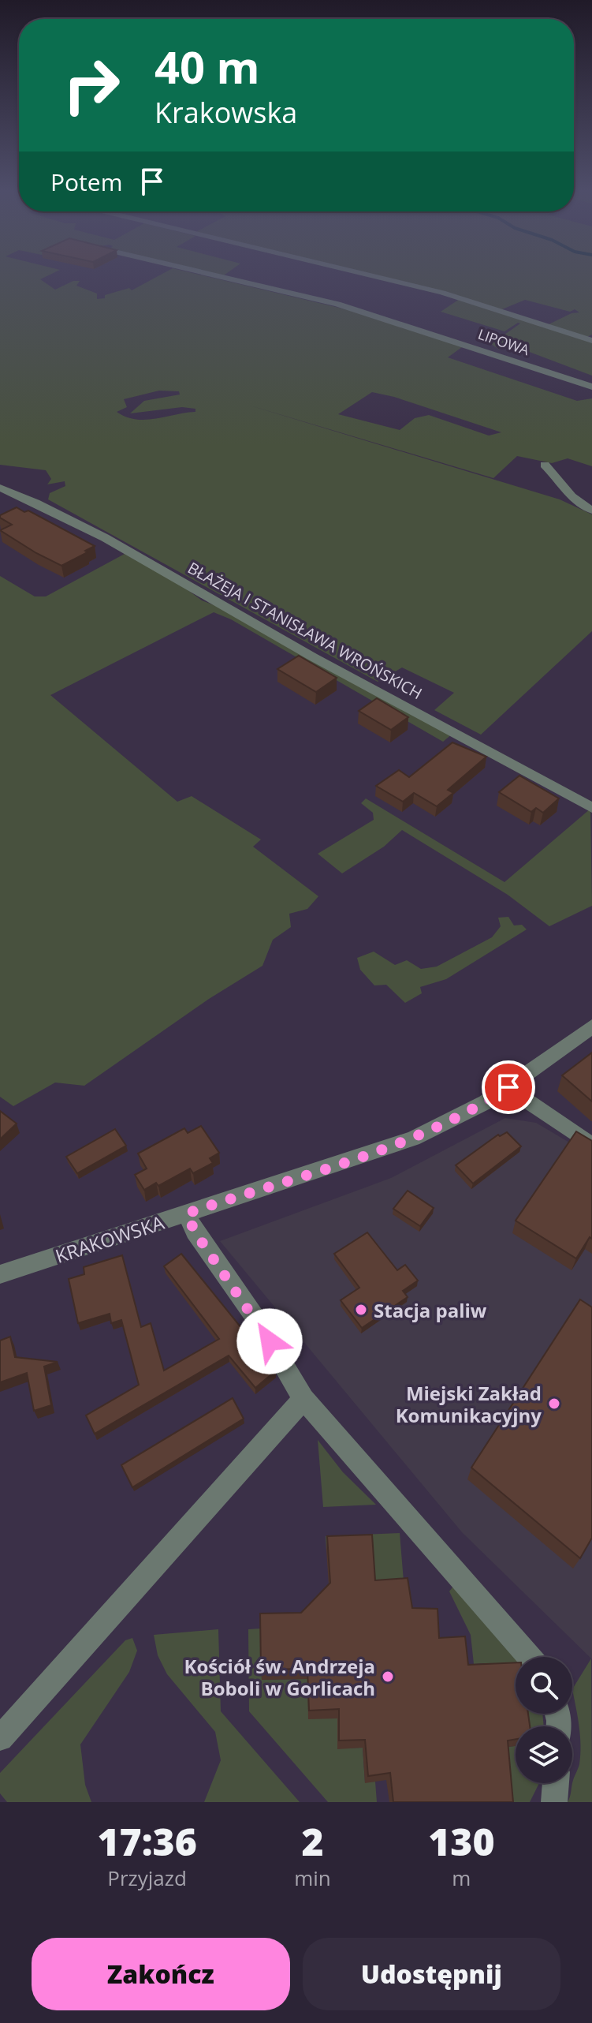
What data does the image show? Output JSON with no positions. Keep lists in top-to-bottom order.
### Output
{
  "streets": {
    "street": ["LIPOWA", "BŁAŻEJA I STANISŁAWA WROŃSKICH", "KRAKOWSKA"]
  },
  "places": ["Stacja paliw", "Miejski Zakład Komunikacyjny", "Kościół św. Andrzeja Boboli w Gorlicach"],
  "page": {
    "turn": ["40 m", "Krakowska"],
    "then": "Potem",
    "eta": [
      "17:36",
      "Przyjazd",
      "2",
      "min",
      "130",
      "m"
    ],
    "buttons": ["Zakończ", "Udostępnij"]
  }
}
